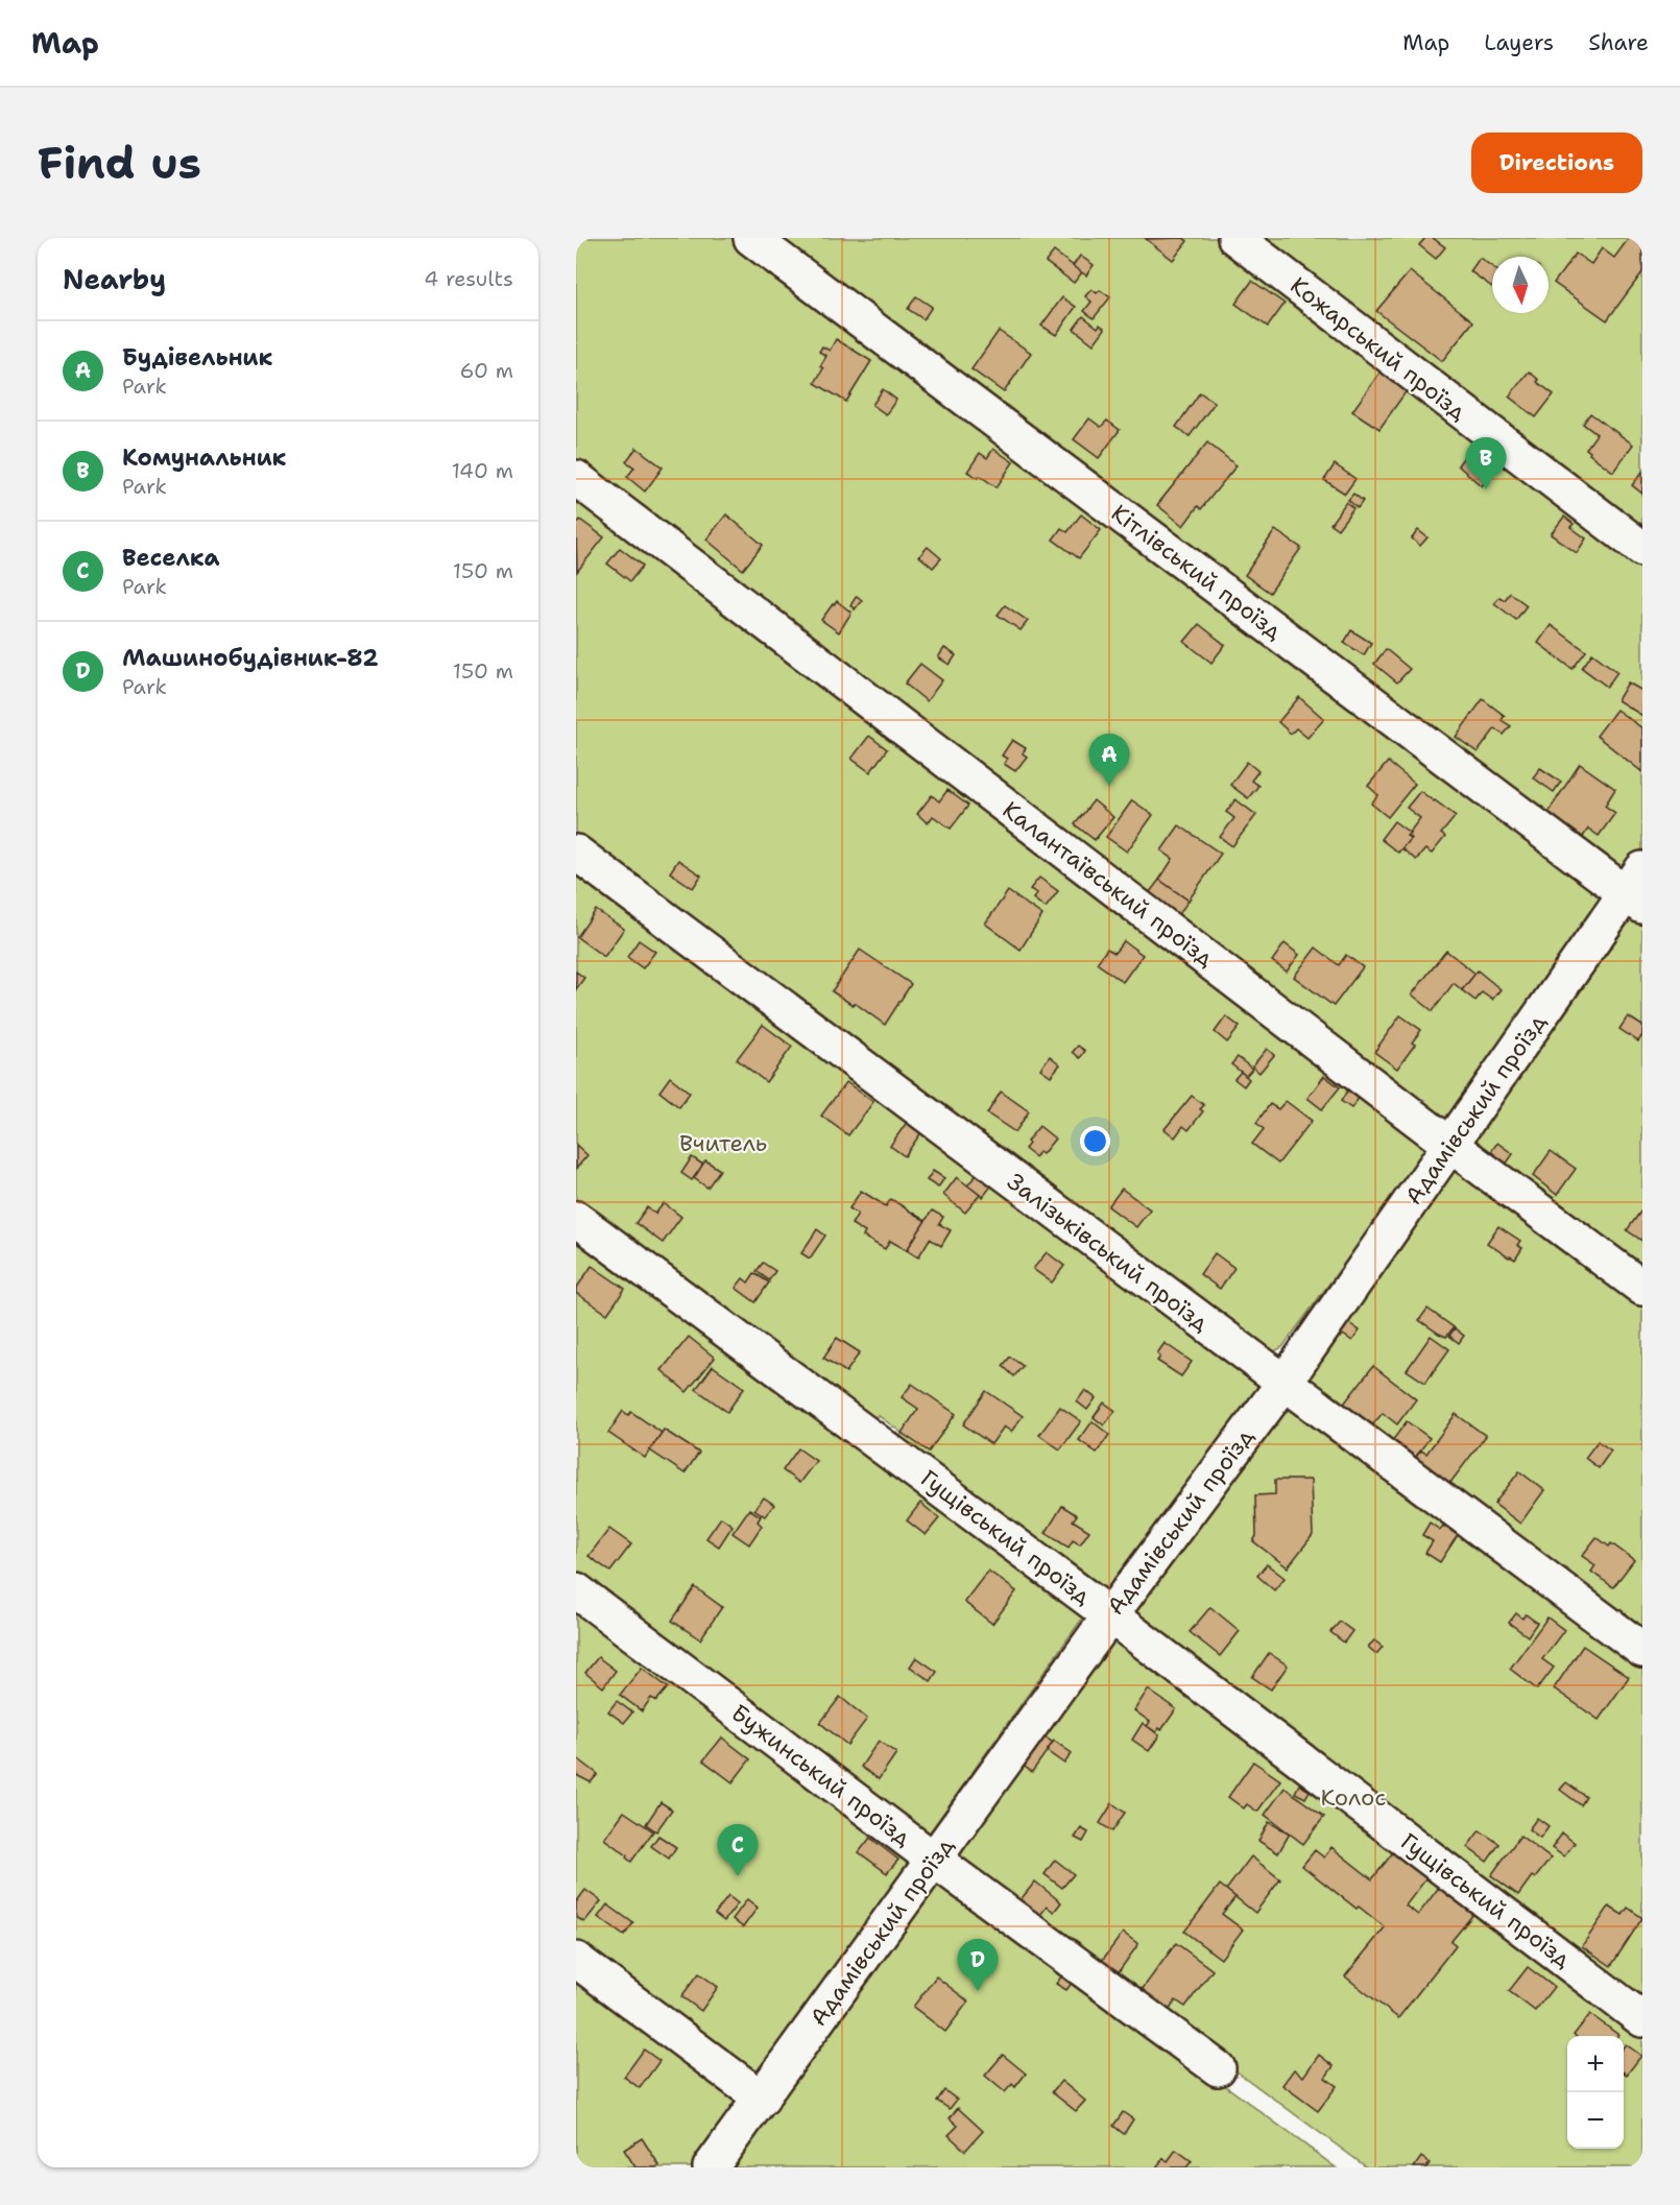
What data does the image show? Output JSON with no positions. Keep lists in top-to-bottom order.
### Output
{
  "streets": {
    "lane": [
      "Кожарський проїзд",
      "Кітлівський проїзд",
      "Калантаївський проїзд",
      "Адамівський проїзд",
      "Залізьківський проїзд",
      "Гущівський проїзд",
      "Бужинський проїзд"
    ]
  },
  "crossings": [
    ["Кітлівський проїзд", "Адамівський проїзд"],
    ["Калантаївський проїзд", "Адамівський проїзд"],
    ["Адамівський проїзд", "Залізьківський проїзд"],
    ["Адамівський проїзд", "Гущівський проїзд"],
    ["Адамівський проїзд", "Бужинський проїзд"]
  ],
  "parks": ["Вчитель", "Колос"],
  "north": "bottom",
  "page": {
    "header": "Map",
    "nav": ["Map", "Layers", "Share"],
    "buttons": "Directions",
    "title": "Find us",
    "heading": ["Nearby", "4 results"],
    "list": [
      {
        "mark": "A",
        "name": "Будівельник",
        "note": "Park",
        "value": "60 m"
      },
      {
        "mark": "B",
        "name": "Комунальник",
        "note": "Park",
        "value": "140 m"
      },
      {
        "mark": "C",
        "name": "Веселка",
        "note": "Park",
        "value": "150 m"
      },
      {
        "mark": "D",
        "name": "Машинобудівник-82",
        "note": "Park",
        "value": "150 m"
      }
    ],
    "pins": [
      "B",
      "A",
      "C",
      "D"
    ],
    "map_buttons": ["+", "−"]
  }
}
